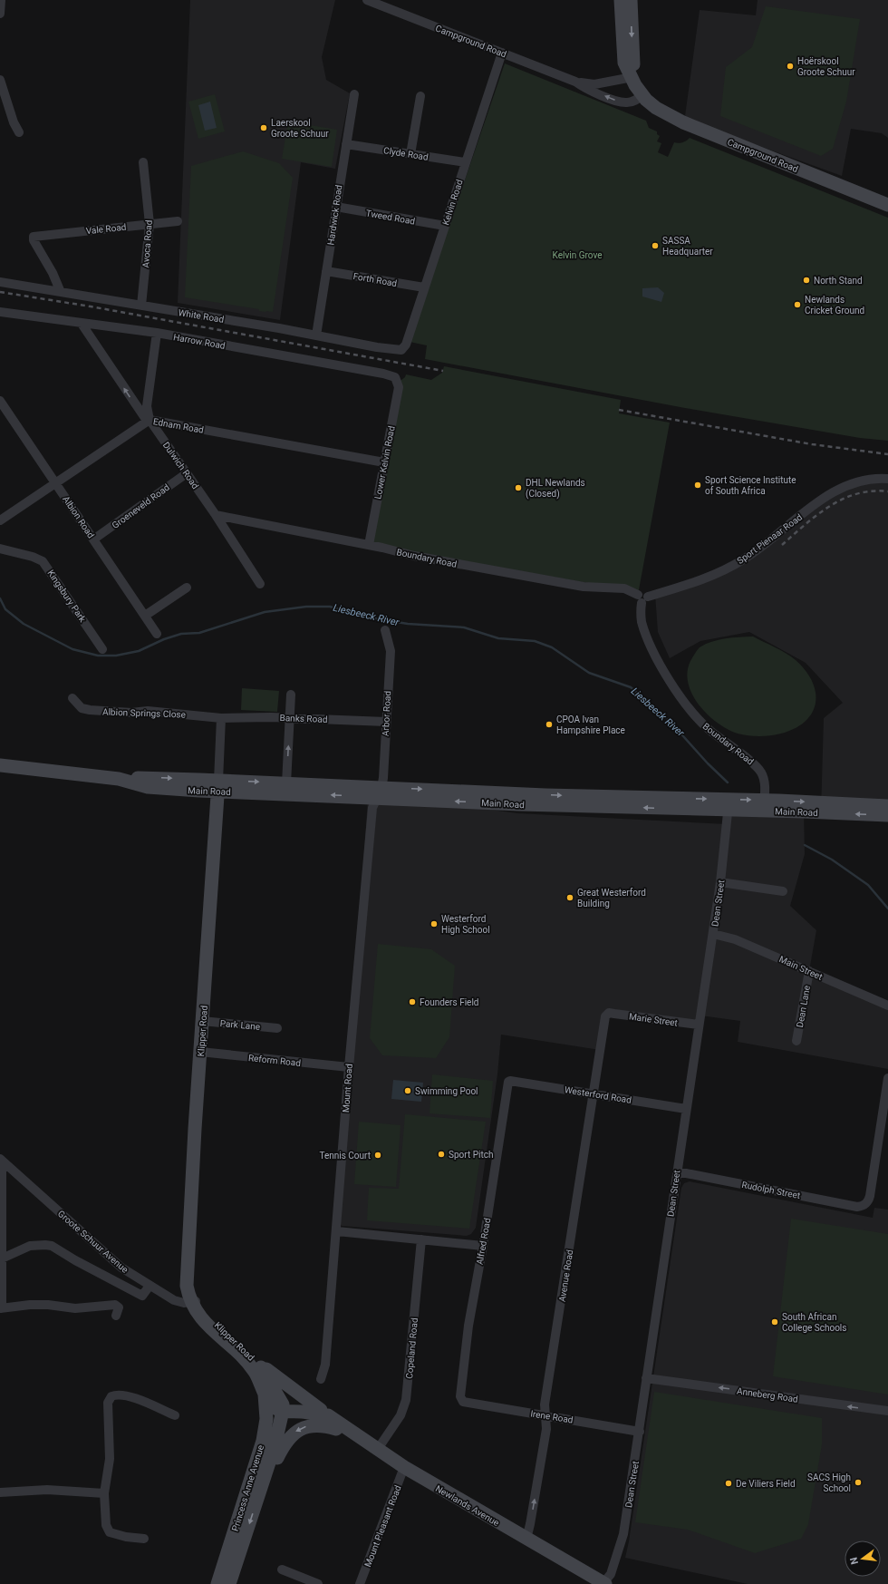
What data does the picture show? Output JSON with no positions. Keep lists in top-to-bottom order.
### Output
{
  "streets": {
    "main road": [
      "Campground Road",
      "Main Road",
      "Klipper Road",
      "Princess Anne Avenue",
      "Newlands Avenue"
    ],
    "street": [
      "Clyde Road",
      "Kelvin Road",
      "Hardwick Road",
      "Tweed Road",
      "Vale Road",
      "Avoca Road",
      "Forth Road",
      "White Road",
      "Harrow Road",
      "Ednam Road",
      "Lower Kelvin Road",
      "Dulwich Road",
      "Groeneveld Road",
      "Albion Road",
      "Sport Pienaar Road",
      "Boundary Road",
      "Kingsbury Park",
      "Albion Springs Close",
      "Arbor Road",
      "Banks Road",
      "Dean Street",
      "Main Street",
      "Dean Lane",
      "Marie Street",
      "Park Lane",
      "Reform Road",
      "Mount Road",
      "Westerford Road",
      "Rudolph Street",
      "Groote Schuur Avenue",
      "Alfred Road",
      "Avenue Road",
      "Copeland Road",
      "Anneberg Road",
      "Irene Road",
      "Mount Pleasant Road"
    ]
  },
  "crossings": [
    ["Campground Road", "Kelvin Road"],
    ["Clyde Road", "Kelvin Road"],
    ["Clyde Road", "Hardwick Road"],
    ["Kelvin Road", "Tweed Road"],
    ["Kelvin Road", "Forth Road"],
    ["Kelvin Road", "White Road"],
    ["Hardwick Road", "Tweed Road"],
    ["Hardwick Road", "Forth Road"],
    ["Hardwick Road", "White Road"],
    ["Vale Road", "Avoca Road"],
    ["Vale Road", "White Road"],
    ["Avoca Road", "White Road"],
    ["Harrow Road", "Lower Kelvin Road"],
    ["Harrow Road", "Dulwich Road"],
    ["Ednam Road", "Lower Kelvin Road"],
    ["Ednam Road", "Dulwich Road"],
    ["Ednam Road", "Albion Road"],
    ["Lower Kelvin Road", "Boundary Road"],
    ["Dulwich Road", "Groeneveld Road"],
    ["Dulwich Road", "Boundary Road"],
    ["Groeneveld Road", "Albion Road"],
    ["Sport Pienaar Road", "Boundary Road"],
    ["Boundary Road", "Main Road"],
    ["Albion Springs Close", "Banks Road"],
    ["Arbor Road", "Banks Road"],
    ["Arbor Road", "Main Road"],
    ["Arbor Road", "Mount Road"],
    ["Main Road", "Dean Street"],
    ["Main Road", "Klipper Road"],
    ["Main Road", "Mount Road"],
    ["Dean Street", "Main Street"],
    ["Dean Street", "Marie Street"],
    ["Dean Street", "Westerford Road"],
    ["Dean Street", "Rudolph Street"],
    ["Dean Street", "Anneberg Road"],
    ["Dean Street", "Irene Road"],
    ["Dean Street", "Newlands Avenue"],
    ["Main Street", "Dean Lane"],
    ["Marie Street", "Avenue Road"],
    ["Park Lane", "Klipper Road"],
    ["Klipper Road", "Reform Road"],
    ["Klipper Road", "Groote Schuur Avenue"],
    ["Klipper Road", "Princess Anne Avenue"],
    ["Klipper Road", "Newlands Avenue"],
    ["Reform Road", "Mount Road"],
    ["Westerford Road", "Alfred Road"],
    ["Westerford Road", "Avenue Road"],
    ["Alfred Road", "Irene Road"],
    ["Avenue Road", "Irene Road"],
    ["Avenue Road", "Newlands Avenue"],
    ["Copeland Road", "Newlands Avenue"],
    ["Princess Anne Avenue", "Newlands Avenue"],
    ["Newlands Avenue", "Mount Pleasant Road"]
  ],
  "one_way": ["Anneberg Road"],
  "water": ["Liesbeeck River"],
  "parks": ["Kelvin Grove"],
  "places": [
    "Hoërskool Groote Schuur",
    "Laerskool Groote Schuur",
    "SASSA Headquarter",
    "North Stand",
    "Newlands Cricket Ground",
    "Sport Science Institute of South Africa",
    "DHL Newlands (Closed)",
    "CPOA Ivan Hampshire Place",
    "Great Westerford Building",
    "Westerford High School",
    "Founders Field",
    "Swimming Pool",
    "Sport Pitch",
    "Tennis Court",
    "South African College Schools",
    "SACS High School",
    "De Viliers Field"
  ],
  "north": "left"
}
